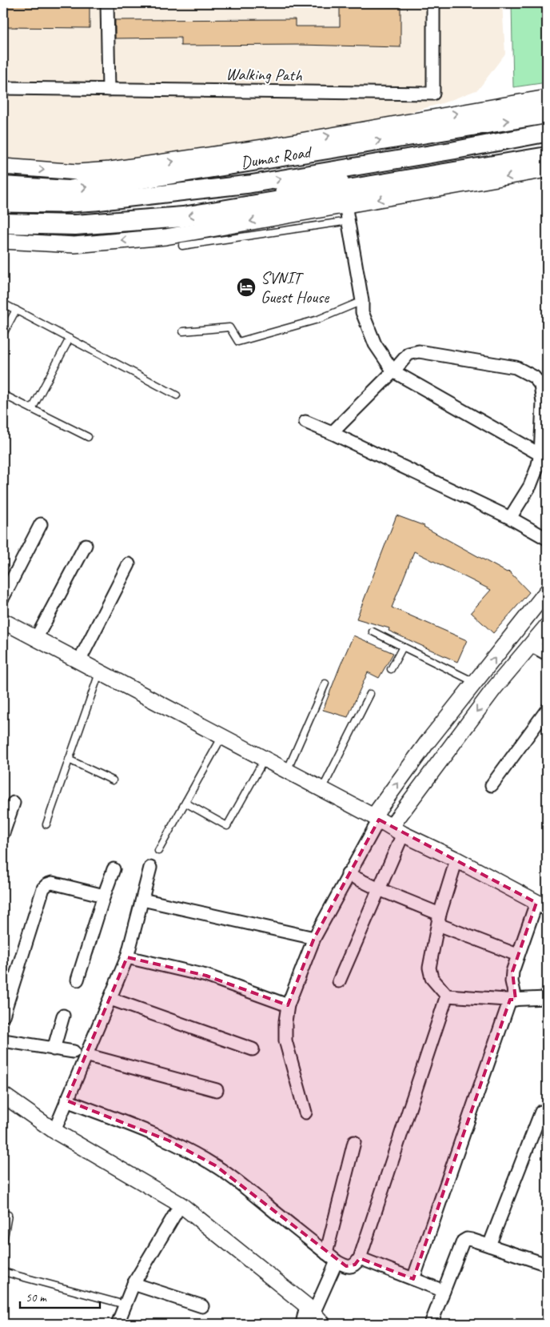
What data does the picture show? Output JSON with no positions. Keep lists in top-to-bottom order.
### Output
{
  "streets": {
    "main road": ["Dumas Road"],
    "street": ["Walking Path"]
  },
  "places": {
    "hotel": ["SVNIT Guest House"]
  },
  "scale_bar": "50 m"
}
